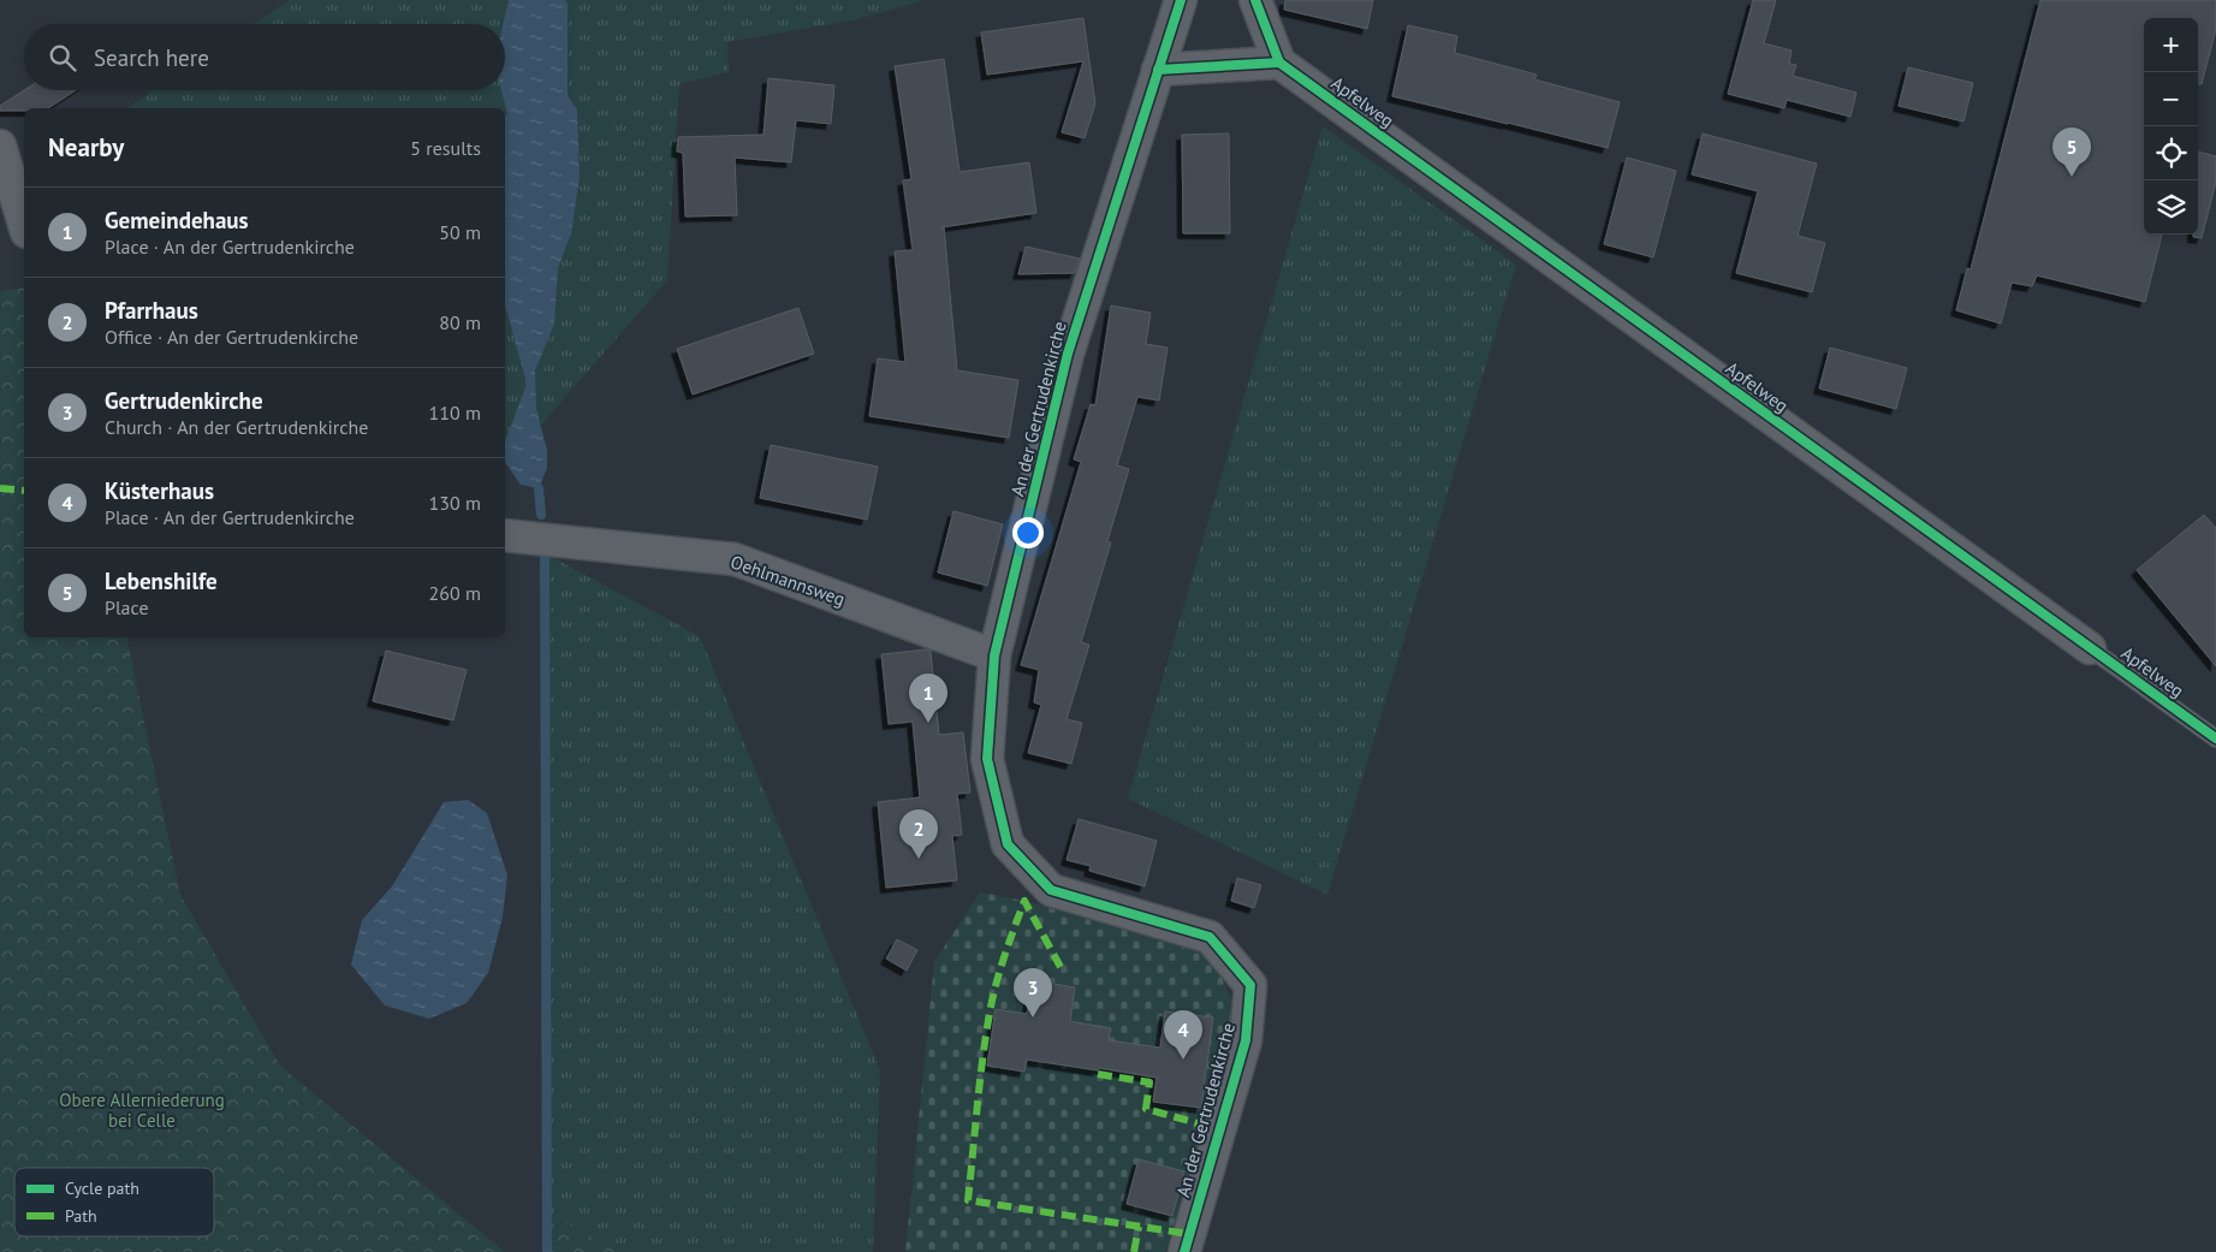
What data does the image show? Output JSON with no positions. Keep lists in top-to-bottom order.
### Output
{
  "streets": {
    "street": ["Apfelweg", "An der Gertrudenkirche", "Oehlmannsweg"]
  },
  "crossings": [
    ["An der Gertrudenkirche", "Oehlmannsweg"]
  ],
  "parks": ["Obere Allerniederung bei Celle"],
  "legend": ["Cycle path", "Path"],
  "page": {
    "map_buttons": ["+", "−"],
    "search": "Search here",
    "heading": ["Nearby", "5 results"],
    "pins": [
      "5",
      "1",
      "2",
      "3",
      "4"
    ],
    "list": [
      {
        "mark": "1",
        "name": "Gemeindehaus",
        "note": "Place · An der Gertrudenkirche",
        "value": "50 m"
      },
      {
        "mark": "2",
        "name": "Pfarrhaus",
        "note": "Office · An der Gertrudenkirche",
        "value": "80 m"
      },
      {
        "mark": "3",
        "name": "Gertrudenkirche",
        "note": "Church · An der Gertrudenkirche",
        "value": "110 m"
      },
      {
        "mark": "4",
        "name": "Küsterhaus",
        "note": "Place · An der Gertrudenkirche",
        "value": "130 m"
      },
      {
        "mark": "5",
        "name": "Lebenshilfe",
        "note": "Place",
        "value": "260 m"
      }
    ]
  }
}
